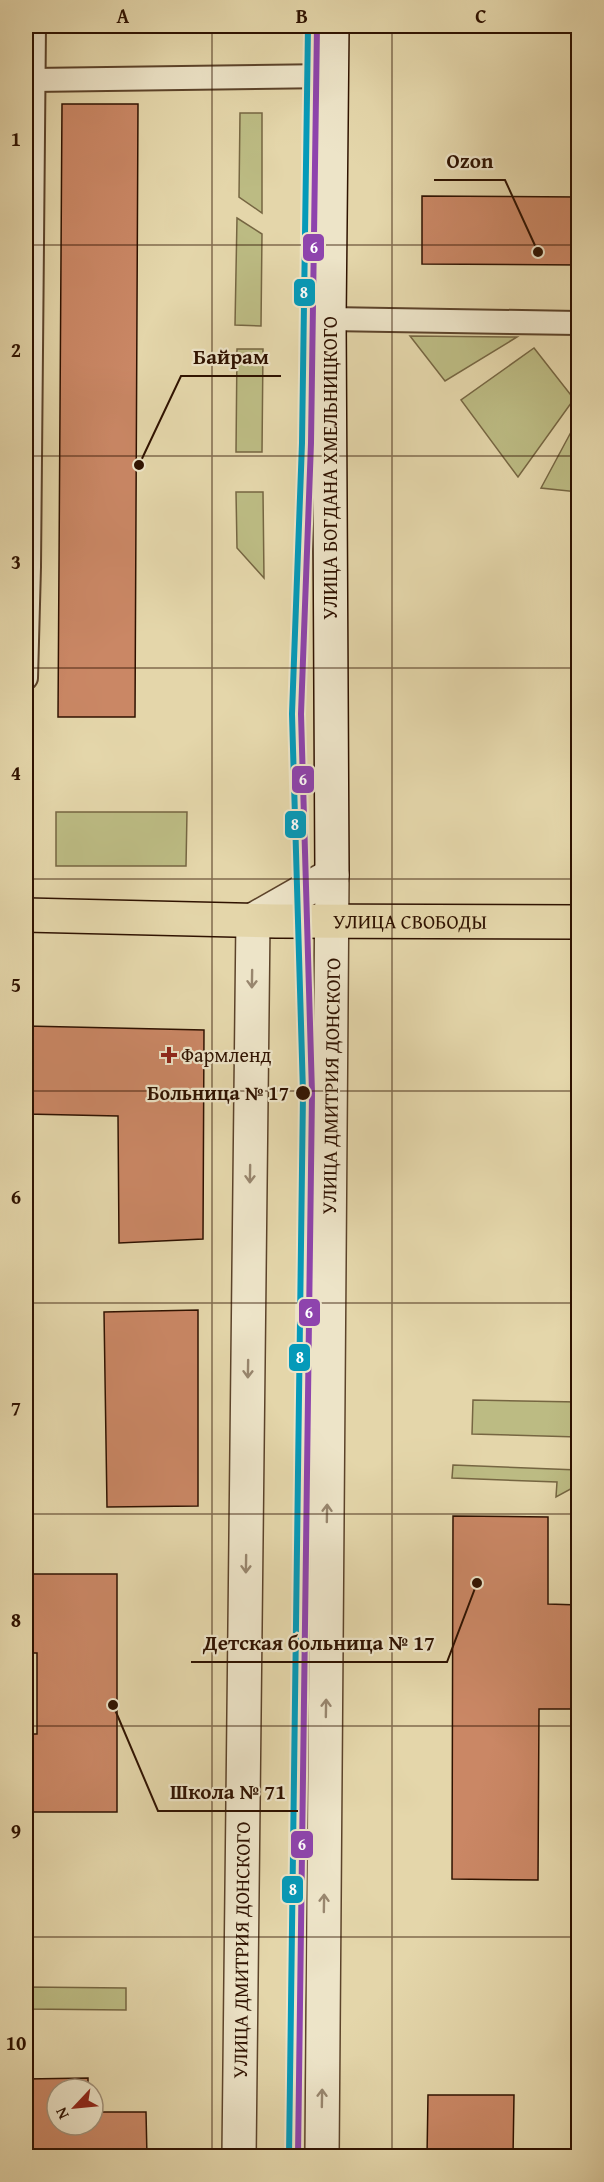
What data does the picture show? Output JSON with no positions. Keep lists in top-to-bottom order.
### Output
{
  "streets": {
    "main road": ["УЛИЦА СВОБОДЫ"],
    "street": ["УЛИЦА БОГДАНА ХМЕЛЬНИЦКОГО", "УЛИЦА ДМИТРИЯ ДОНСКОГО"]
  },
  "crossings": [
    ["УЛИЦА БОГДАНА ХМЕЛЬНИЦКОГО", "УЛИЦА ДМИТРИЯ ДОНСКОГО"],
    ["УЛИЦА СВОБОДЫ", "УЛИЦА ДМИТРИЯ ДОНСКОГО"]
  ],
  "places": {
    "other": [
      "Ozon",
      "Байрам",
      "Больница № 17",
      "Детская больница № 17",
      "Школа № 71"
    ],
    "health": ["Фармленд"]
  },
  "lines": ["transit line 8", "transit line 6"],
  "north": "bottom left",
  "grid": {
    "columns": ["A", "B", "C"],
    "rows": [
      "1",
      "2",
      "3",
      "4",
      "5",
      "6",
      "7",
      "8",
      "9",
      "10"
    ]
  }
}
